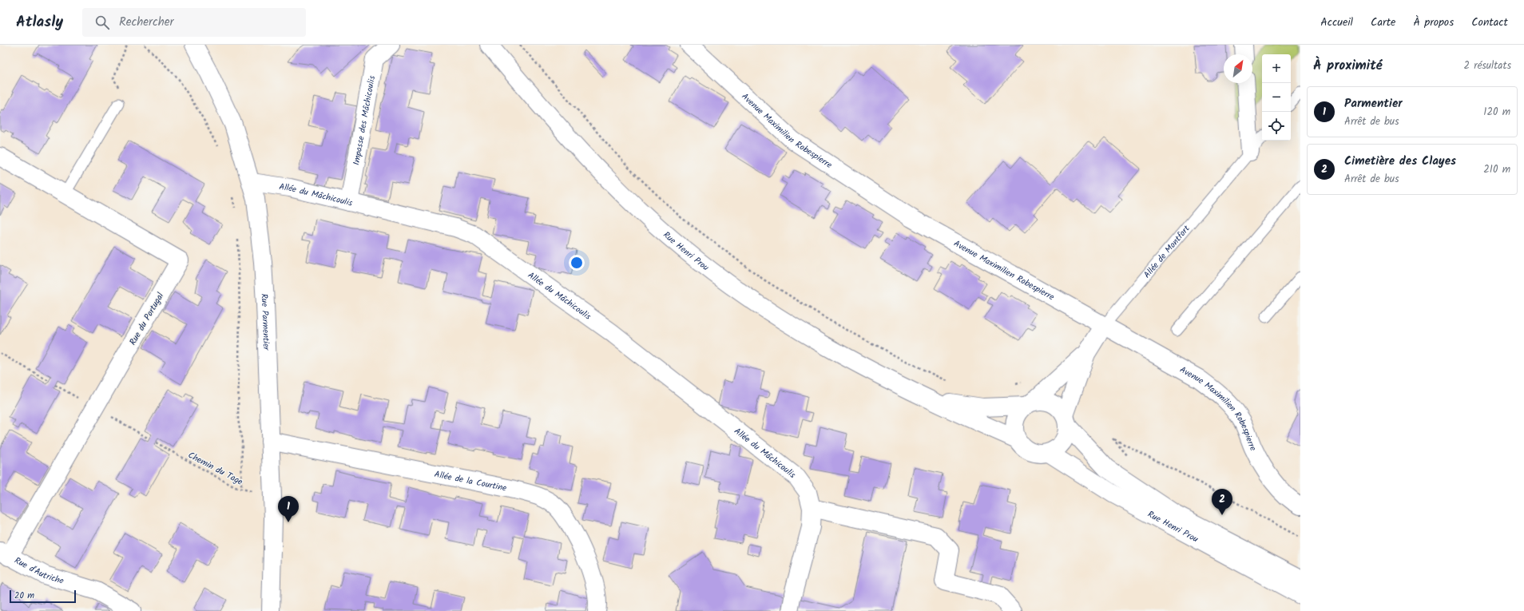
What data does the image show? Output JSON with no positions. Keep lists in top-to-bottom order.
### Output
{
  "streets": {
    "street": [
      "Impasse des Mâchicoulis",
      "Avenue Maximilien Robespierre",
      "Allée du Mâchicoulis",
      "Rue Henri Prou",
      "Allée de Montfort",
      "Rue du Portugal",
      "Rue Parmentier",
      "Allée de la Courtine",
      "Rue d'Autriche"
    ],
    "path": ["Chemin du Tage"]
  },
  "crossings": [
    ["Impasse des Mâchicoulis", "Allée du Mâchicoulis"],
    ["Avenue Maximilien Robespierre", "Allée de Montfort"],
    ["Allée du Mâchicoulis", "Rue Parmentier"],
    ["Rue Henri Prou", "Allée de Montfort"],
    ["Rue du Portugal", "Rue d'Autriche"],
    ["Rue Parmentier", "Chemin du Tage"],
    ["Rue Parmentier", "Allée de la Courtine"]
  ],
  "scale_bar": "20 m",
  "north": "top right",
  "page": {
    "header": "Atlasly",
    "search": "Rechercher",
    "nav": [
      "Accueil",
      "Carte",
      "À propos",
      "Contact"
    ],
    "heading": ["À proximité", "2 résultats"],
    "map_buttons": ["+", "−"],
    "list": [
      {
        "mark": "1",
        "name": "Parmentier",
        "note": "Arrêt de bus",
        "value": "120 m"
      },
      {
        "mark": "2",
        "name": "Cimetière des Clayes",
        "note": "Arrêt de bus",
        "value": "210 m"
      }
    ],
    "pins": ["2", "1"],
    "scale": "20 m"
  }
}
